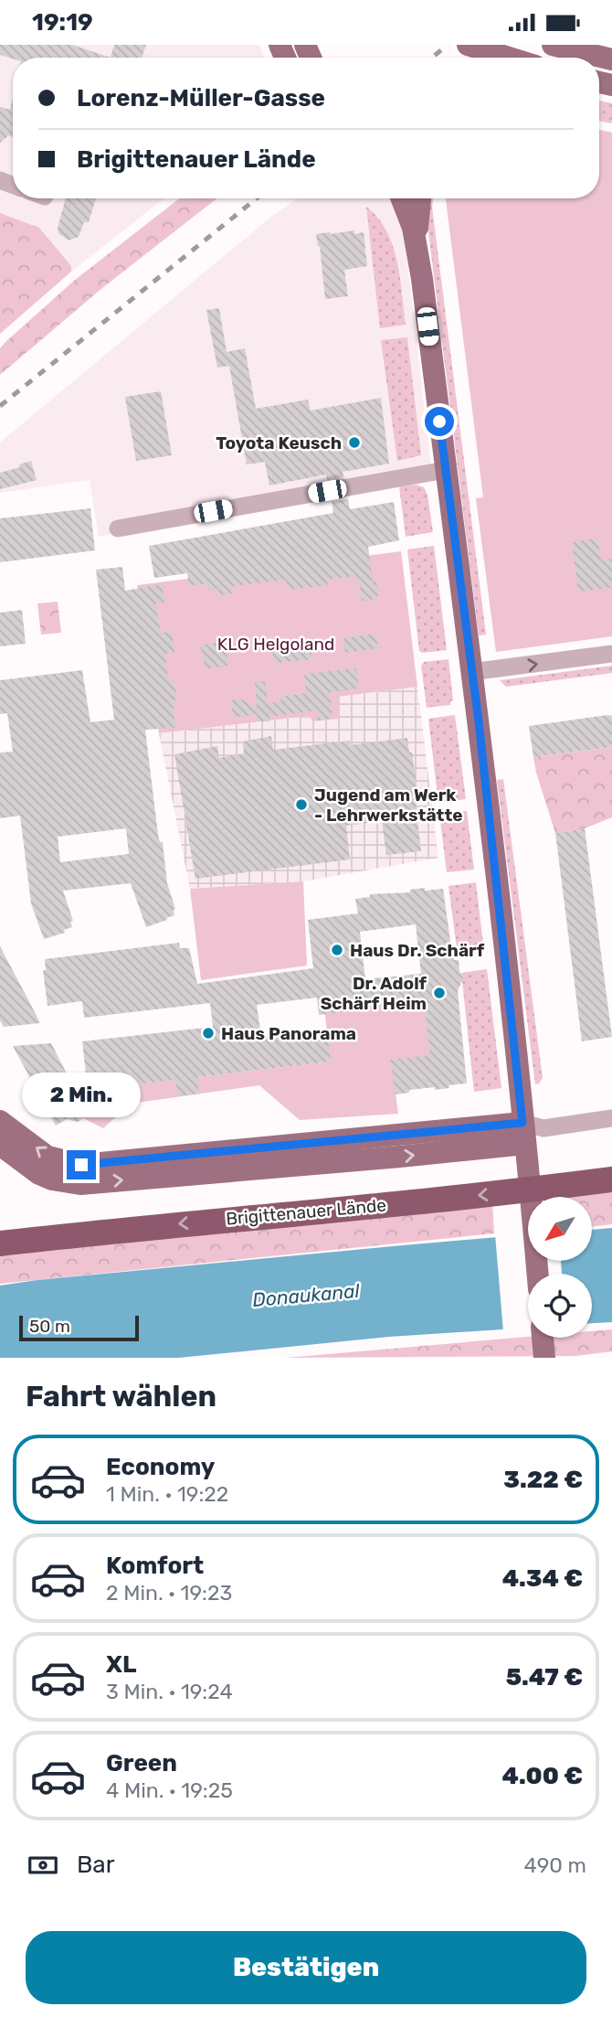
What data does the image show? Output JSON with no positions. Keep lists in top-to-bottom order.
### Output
{
  "streets": {
    "highway": ["Brigittenauer Lände"]
  },
  "one_way": ["Brigittenauer Lände"],
  "water": ["Donaukanal"],
  "parks": ["KLG Helgoland"],
  "places": [
    "Toyota Keusch",
    "Jugend am Werk - Lehrwerkstätte",
    "Haus Dr. Schärf",
    "Dr. Adolf Schärf Heim",
    "Haus Panorama"
  ],
  "scale_bar": "50 m",
  "north": "bottom left",
  "page": {
    "status": "19:19",
    "banner": ["Lorenz-Müller-Gasse", "Brigittenauer Lände"],
    "bubble": "2 Min.",
    "scale": "50 m",
    "heading": "Fahrt wählen",
    "list": [
      {
        "name": "Economy",
        "note": "1 Min. · 19:22",
        "value": "3.22 €"
      },
      {
        "name": "Komfort",
        "note": "2 Min. · 19:23",
        "value": "4.34 €"
      },
      {
        "name": "XL",
        "note": "3 Min. · 19:24",
        "value": "5.47 €"
      },
      {
        "name": "Green",
        "note": "4 Min. · 19:25",
        "value": "4.00 €"
      }
    ],
    "pay": ["Bar", "490 m"],
    "buttons": "Bestätigen"
  }
}
